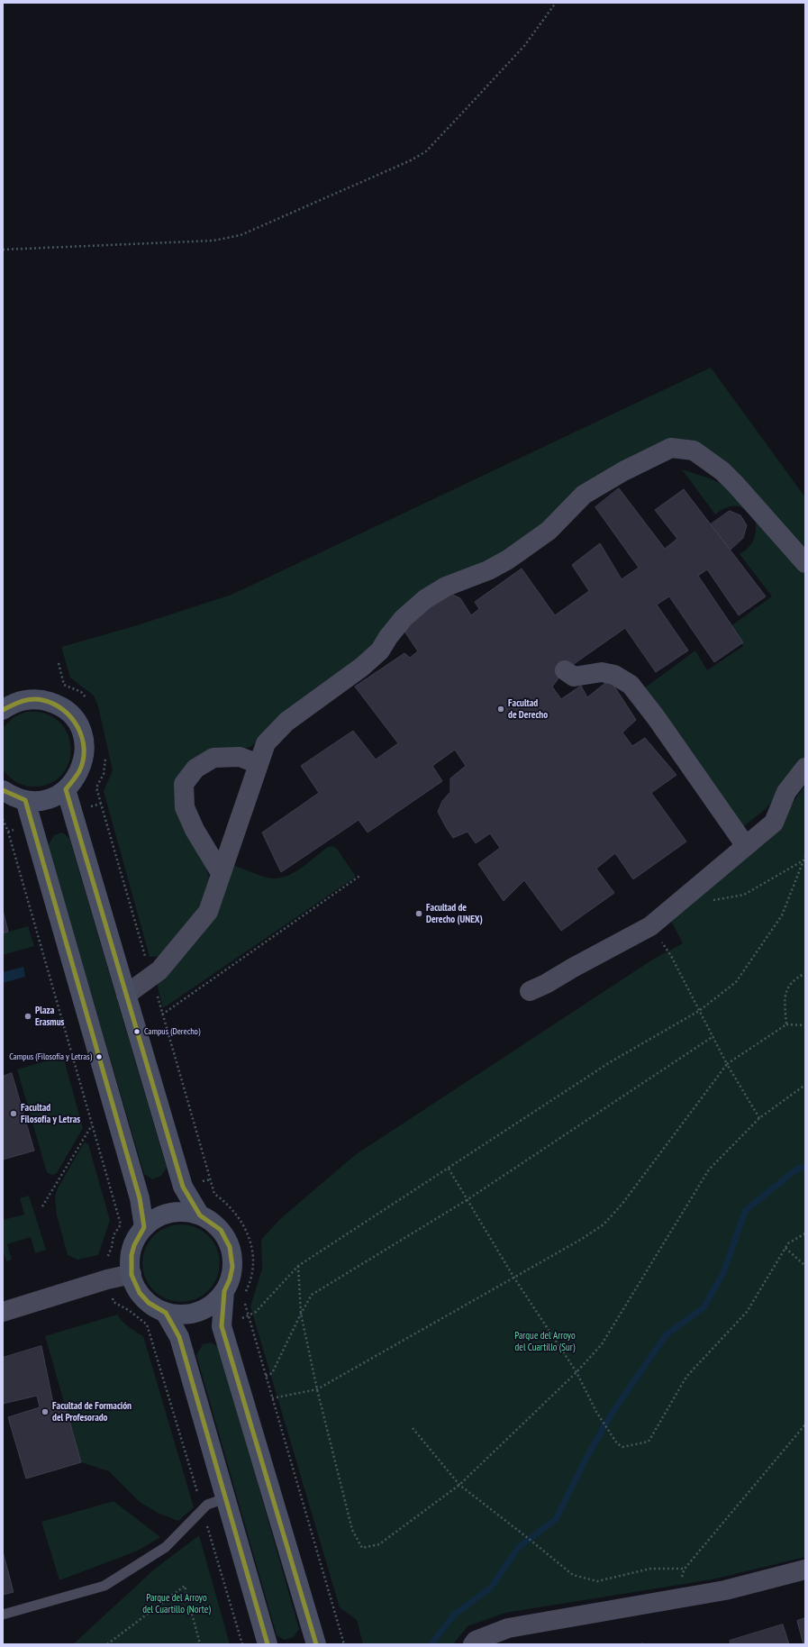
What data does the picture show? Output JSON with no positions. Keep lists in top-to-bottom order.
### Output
{
  "parks": ["Parque del Arroyo del Cuartillo (Sur)", "Parque del Arroyo del Cuartillo (Norte)"],
  "places": [
    "Facultad de Derecho",
    "Facultad de Derecho (UNEX)",
    "Plaza Erasmus",
    "Campus (Derecho)",
    "Campus (Filosofía y Letras)",
    "Facultad Filosofía y Letras",
    "Facultad de Formación del Profesorado"
  ]
}
